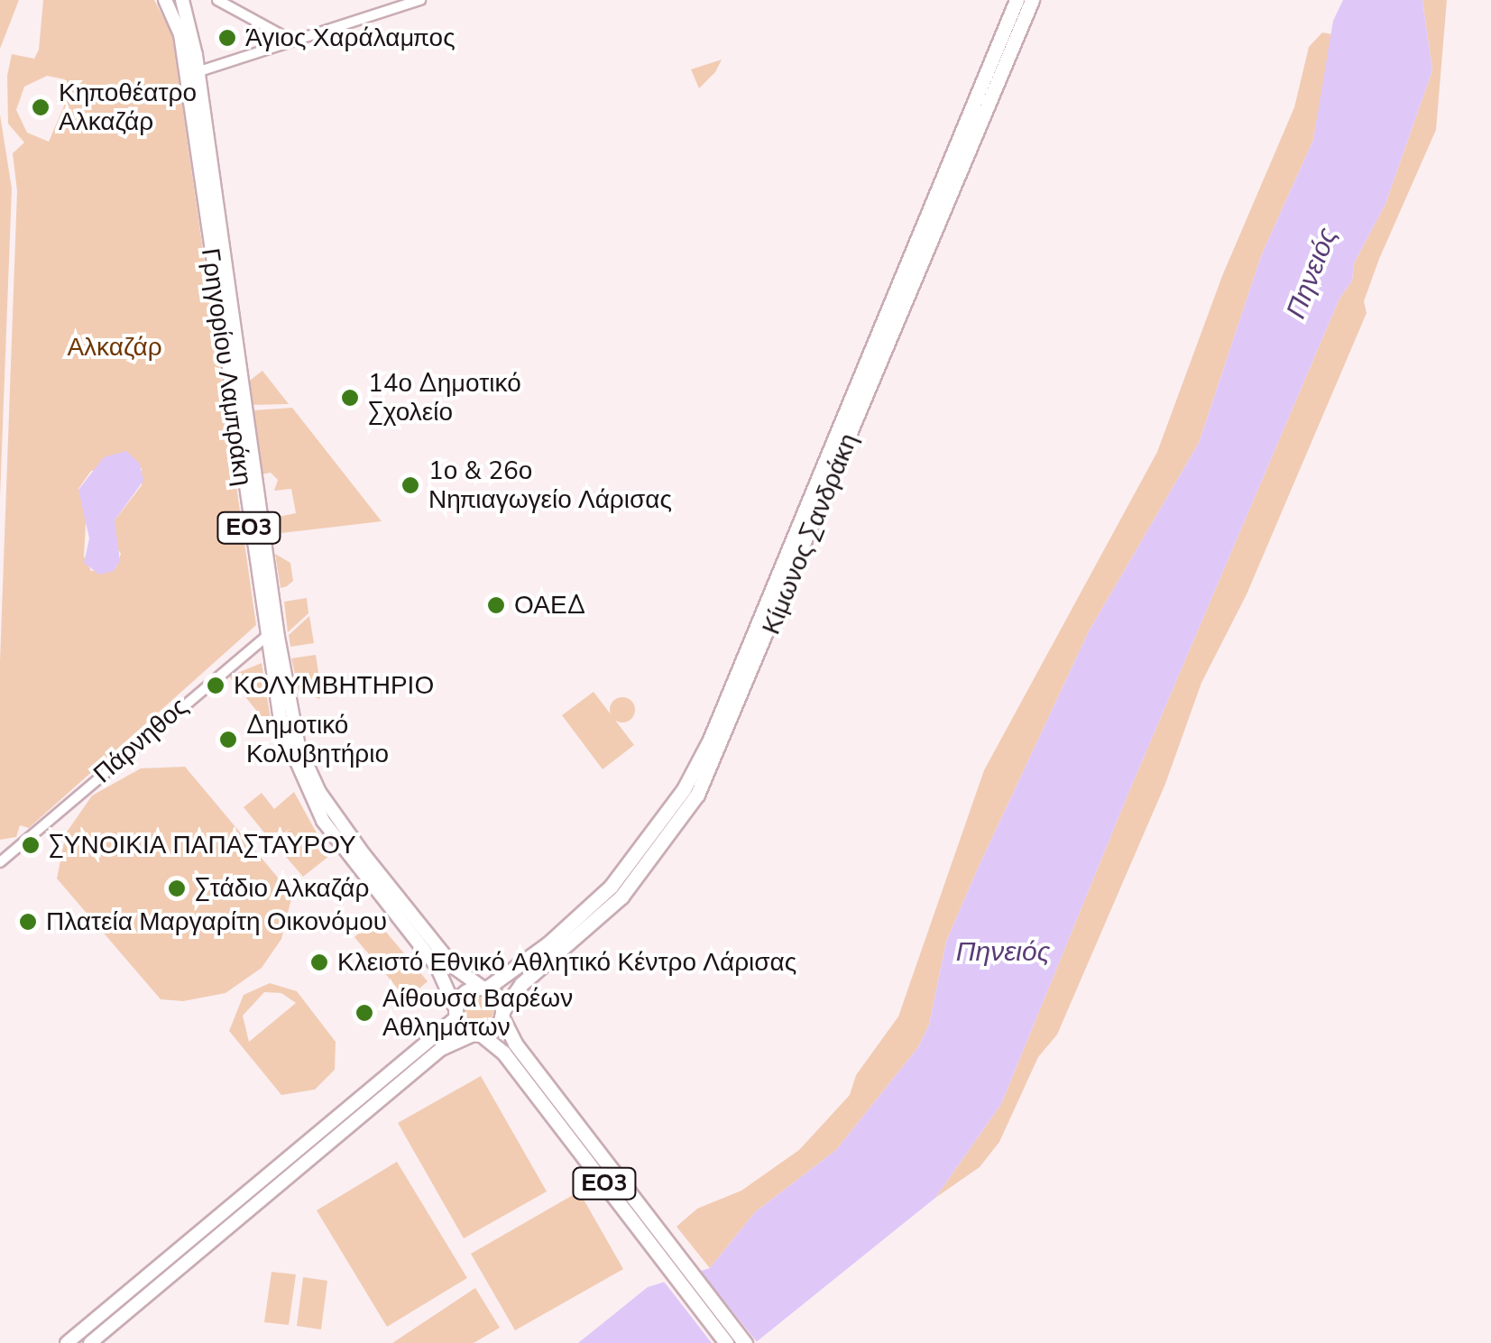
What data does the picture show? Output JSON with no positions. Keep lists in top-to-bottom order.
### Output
{
  "streets": {
    "highway": ["ΕΟ3", "Κίμωνος Σανδράκη"],
    "main road": ["Γρηγορίου Λαμπράκη"],
    "street": ["Πάρνηθος"]
  },
  "crossings": [
    ["Γρηγορίου Λαμπράκη", "ΕΟ3"],
    ["Γρηγορίου Λαμπράκη", "Κίμωνος Σανδράκη"],
    ["Γρηγορίου Λαμπράκη", "Πάρνηθος"],
    ["ΕΟ3", "Κίμωνος Σανδράκη"]
  ],
  "water": ["Πηνειός"],
  "parks": ["Αλκαζάρ"],
  "places": [
    "Άγιος Χαράλαμπος",
    "Κηποθέατρο Αλκαζάρ",
    "14ο Δημοτικό Σχολείο",
    "1ο & 26ο Νηπιαγωγείο Λάρισας",
    "ΟΑΕΔ",
    "ΚΟΛΥΜΒΗΤΗΡΙΟ",
    "Δημοτικό Κολυβητήριο",
    "ΣΥΝΟΙΚΙΑ ΠΑΠΑΣΤΑΥΡΟΥ",
    "Στάδιο Αλκαζάρ",
    "Πλατεία Μαργαρίτη Οικονόμου",
    "Κλειστό Εθνικό Αθλητικό Κέντρο Λάρισας",
    "Αίθουσα Βαρέων Αθλημάτων"
  ]
}
